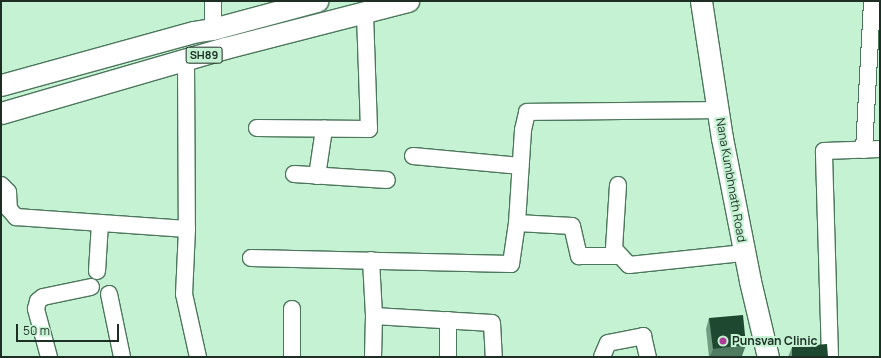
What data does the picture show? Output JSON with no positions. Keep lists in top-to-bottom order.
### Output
{
  "streets": {
    "main road": ["SH89", "Nana Kumbhnath Road"]
  },
  "places": ["Punsvan Clinic"],
  "scale_bar": "50 m"
}
